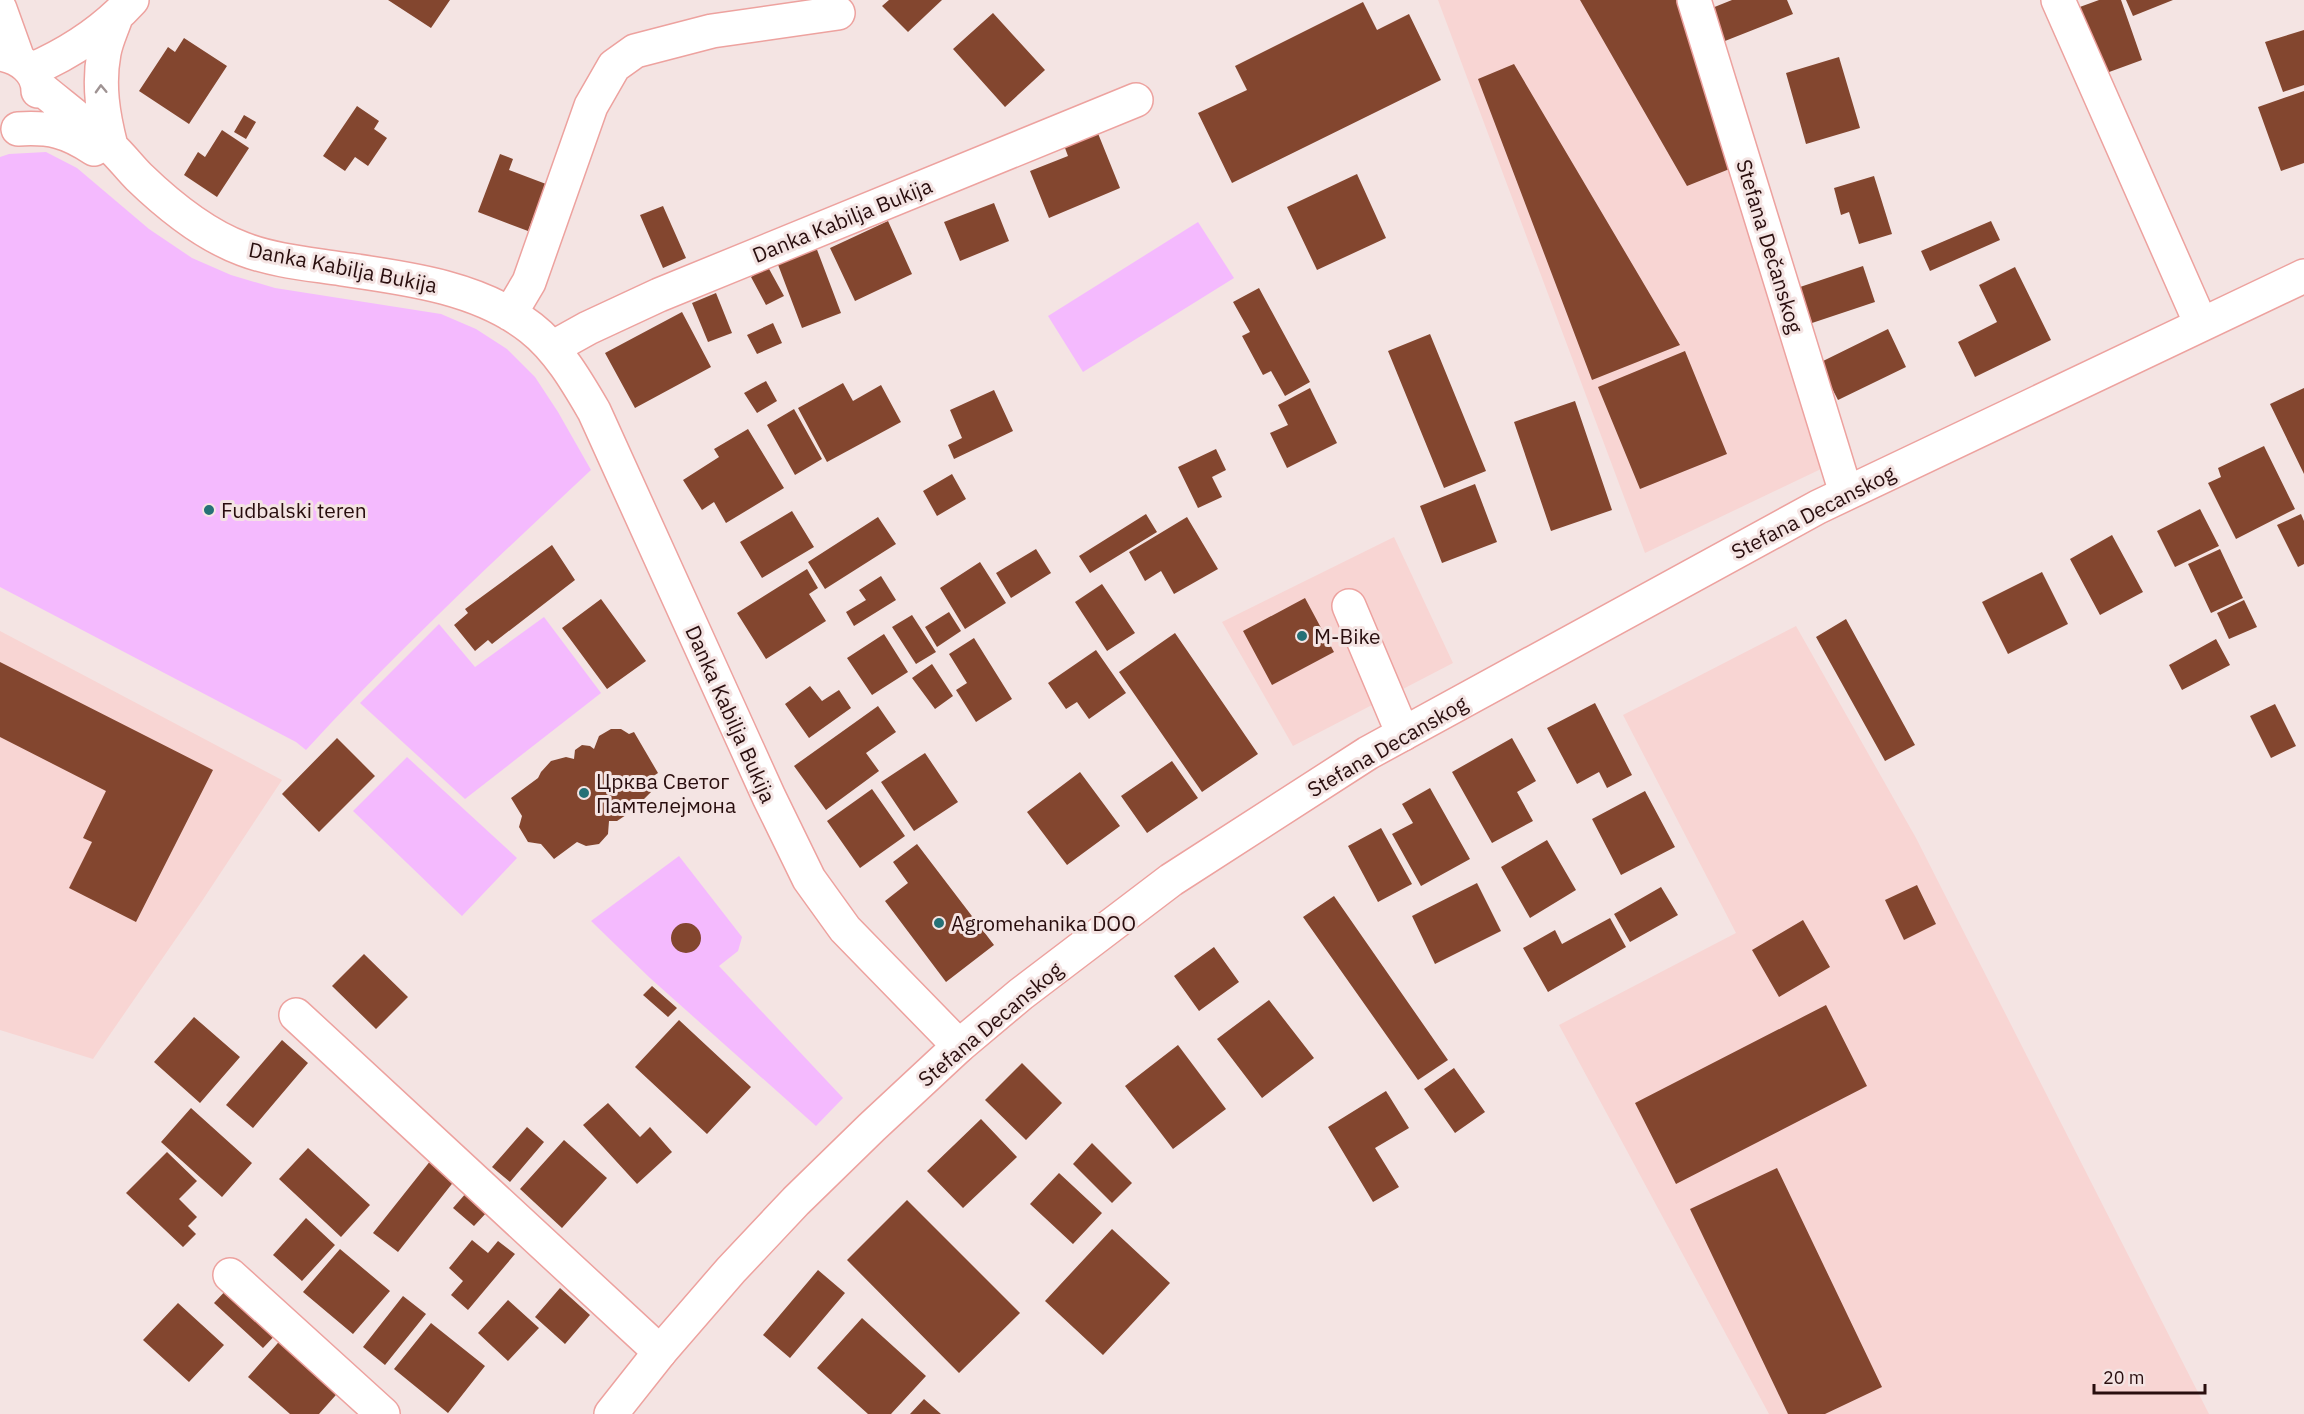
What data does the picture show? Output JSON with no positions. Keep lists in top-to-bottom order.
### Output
{
  "streets": {
    "street": ["Danka Kabilja Bukija", "Stefana Dečanskog", "Stefana Decanskog"]
  },
  "crossings": [
    ["Danka Kabilja Bukija", "Stefana Decanskog"],
    ["Stefana Dečanskog", "Stefana Decanskog"]
  ],
  "places": [
    "Fudbalski teren",
    "M-Bike",
    "Црква Светог Памтелејмона",
    "Agromehanika DOO"
  ],
  "scale_bar": "20 m"
}
